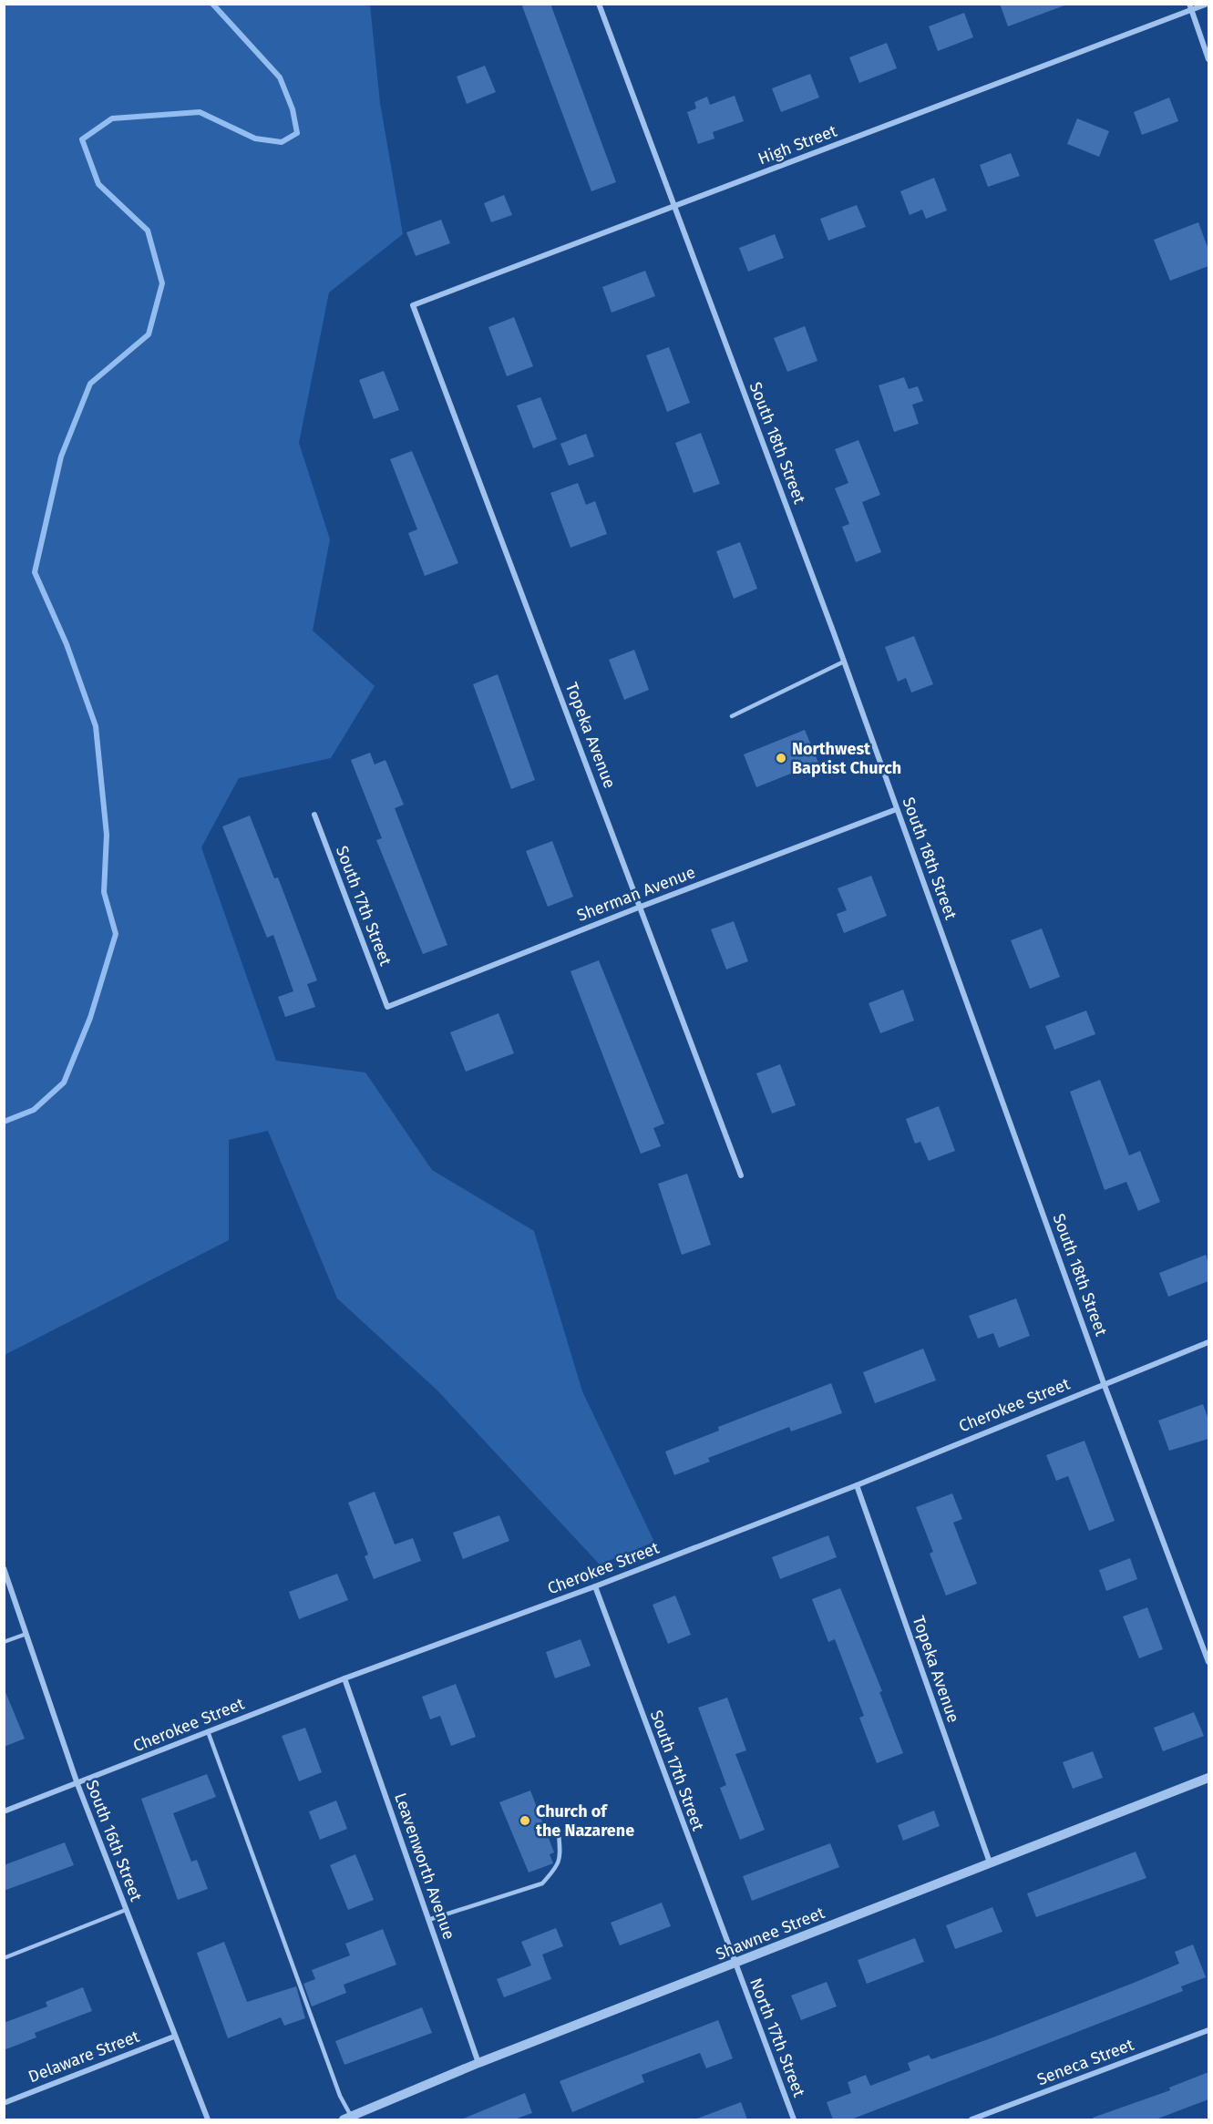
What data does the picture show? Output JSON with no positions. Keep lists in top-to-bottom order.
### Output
{
  "streets": {
    "street": [
      "High Street",
      "South 18th Street",
      "Topeka Avenue",
      "Sherman Avenue",
      "South 17th Street",
      "Cherokee Street",
      "South 16th Street",
      "Leavenworth Avenue",
      "Shawnee Street",
      "North 17th Street",
      "Delaware Street",
      "Seneca Street"
    ]
  },
  "crossings": [
    ["High Street", "South 18th Street"],
    ["High Street", "Topeka Avenue"],
    ["South 18th Street", "Sherman Avenue"],
    ["South 18th Street", "Cherokee Street"],
    ["Topeka Avenue", "Sherman Avenue"],
    ["Topeka Avenue", "Cherokee Street"],
    ["Topeka Avenue", "Shawnee Street"],
    ["Sherman Avenue", "South 17th Street"],
    ["South 17th Street", "Cherokee Street"],
    ["South 17th Street", "Shawnee Street"],
    ["South 17th Street", "North 17th Street"],
    ["Cherokee Street", "South 16th Street"],
    ["Cherokee Street", "Leavenworth Avenue"],
    ["South 16th Street", "Delaware Street"],
    ["Leavenworth Avenue", "Shawnee Street"],
    ["Shawnee Street", "North 17th Street"]
  ],
  "places": ["Northwest Baptist Church", "Church of the Nazarene"]
}
